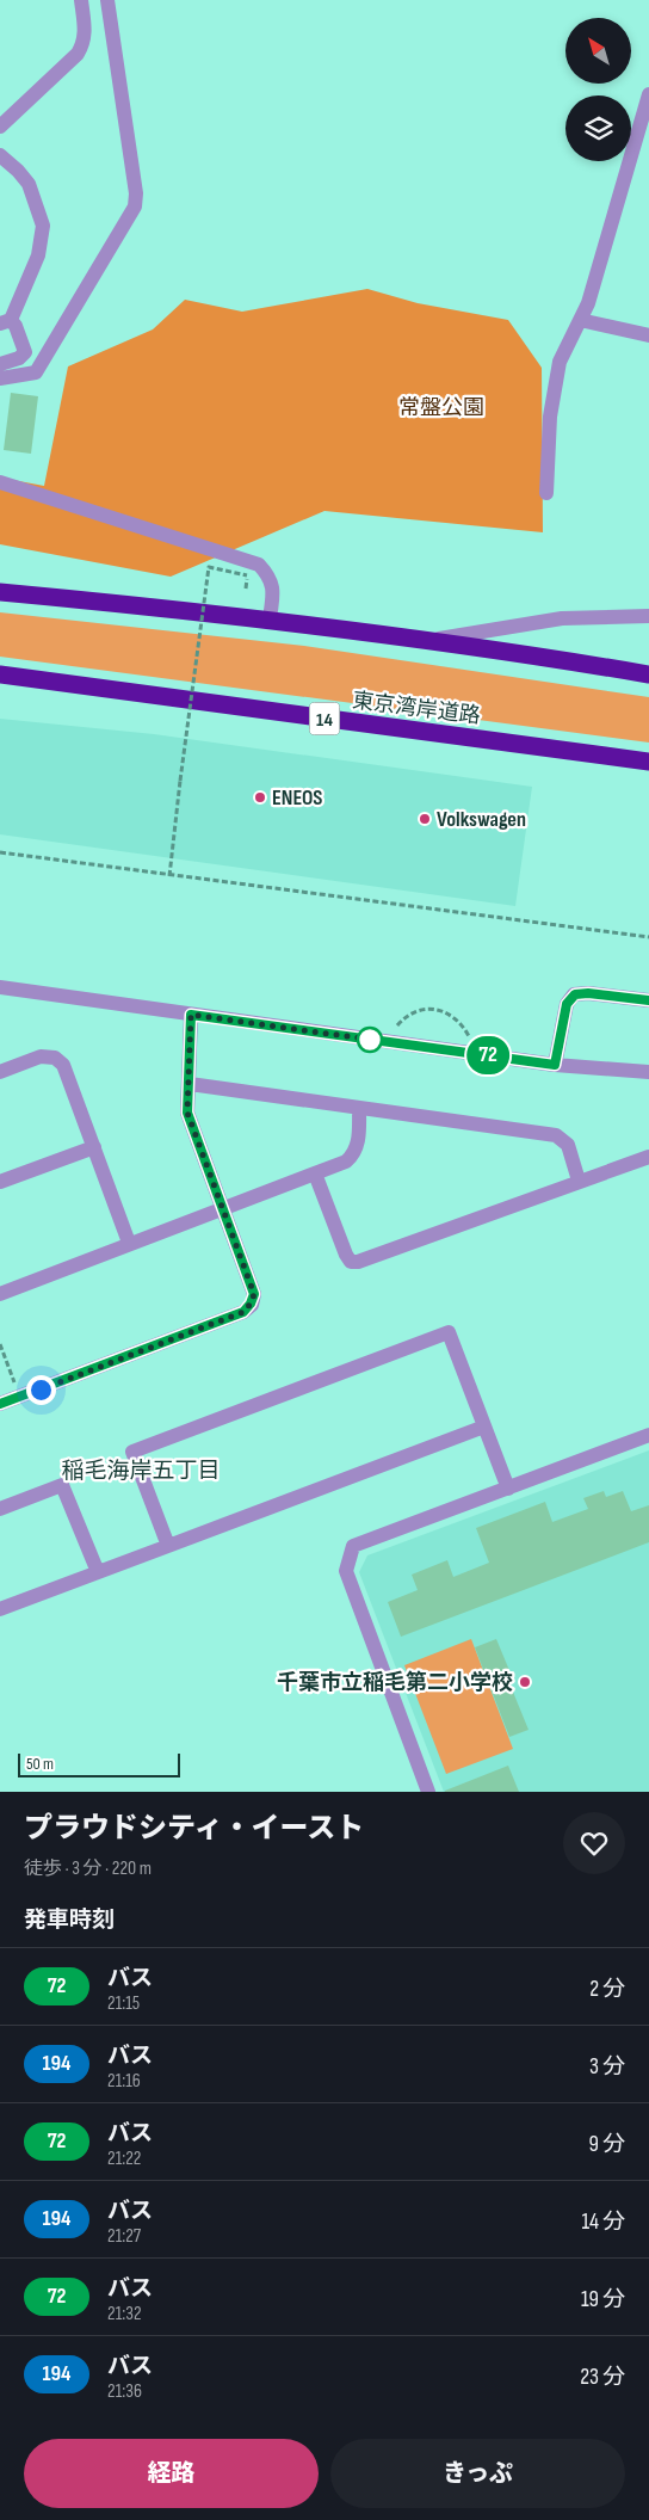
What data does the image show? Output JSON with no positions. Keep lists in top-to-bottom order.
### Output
{
  "streets": {
    "highway": ["東京湾岸道路", "14"]
  },
  "districts": ["稲毛海岸五丁目"],
  "parks": ["常盤公園"],
  "places": ["ENEOS", "Volkswagen", "千葉市立稲毛第二小学校"],
  "lines": ["bus line 72"],
  "scale_bar": "50 m",
  "north": "top left",
  "page": {
    "on_map": "72",
    "scale": "50 m",
    "heading": [
      ["プラウドシティ・イースト", "徒歩 · 3 分 · 220 m"],
      "発車時刻"
    ],
    "list": [
      {
        "mark": "72",
        "name": "バス",
        "note": "21:15",
        "value": "2 分"
      },
      {
        "mark": "194",
        "name": "バス",
        "note": "21:16",
        "value": "3 分"
      },
      {
        "mark": "72",
        "name": "バス",
        "note": "21:22",
        "value": "9 分"
      },
      {
        "mark": "194",
        "name": "バス",
        "note": "21:27",
        "value": "14 分"
      },
      {
        "mark": "72",
        "name": "バス",
        "note": "21:32",
        "value": "19 分"
      },
      {
        "mark": "194",
        "name": "バス",
        "note": "21:36",
        "value": "23 分"
      }
    ],
    "buttons": ["経路", "きっぷ"]
  }
}
